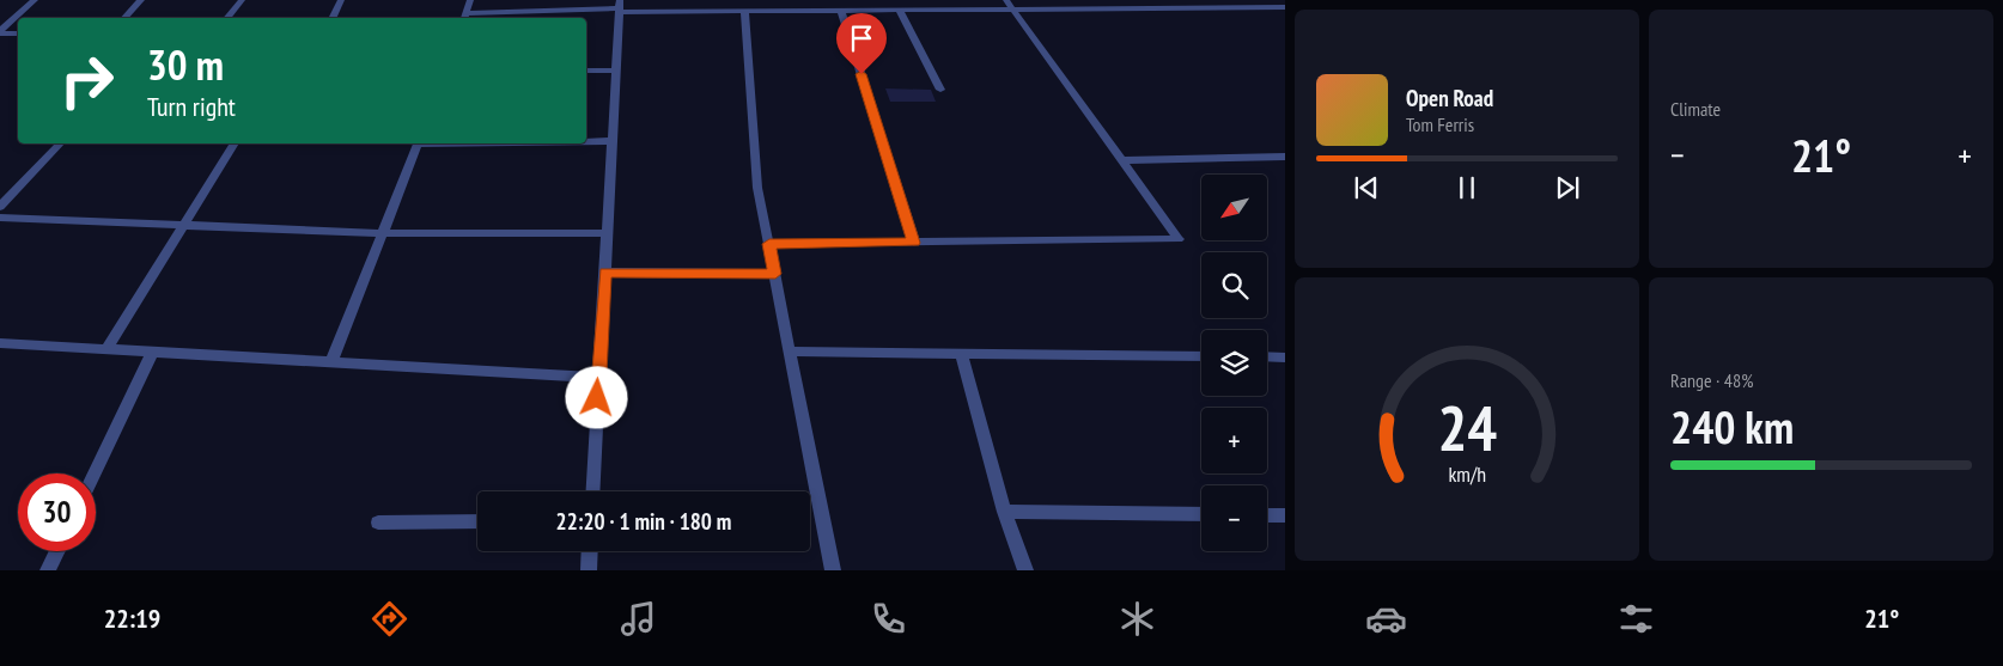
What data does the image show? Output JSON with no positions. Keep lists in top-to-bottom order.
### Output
{
  "north": "bottom left",
  "page": {
    "tile": [
      "Climate",
      ["Range · 48%", "240 km"]
    ],
    "turn": ["30 m", "Turn right"],
    "song": ["Open Road", "Tom Ferris"],
    "heat": ["−", "21°", "+"],
    "map_buttons": ["+", "−"],
    "limit": "30",
    "trip": "22:20 · 1 min · 180 m",
    "tabs": ["22:19", "21°"],
    "gauge": ["24", "km/h"]
  }
}
